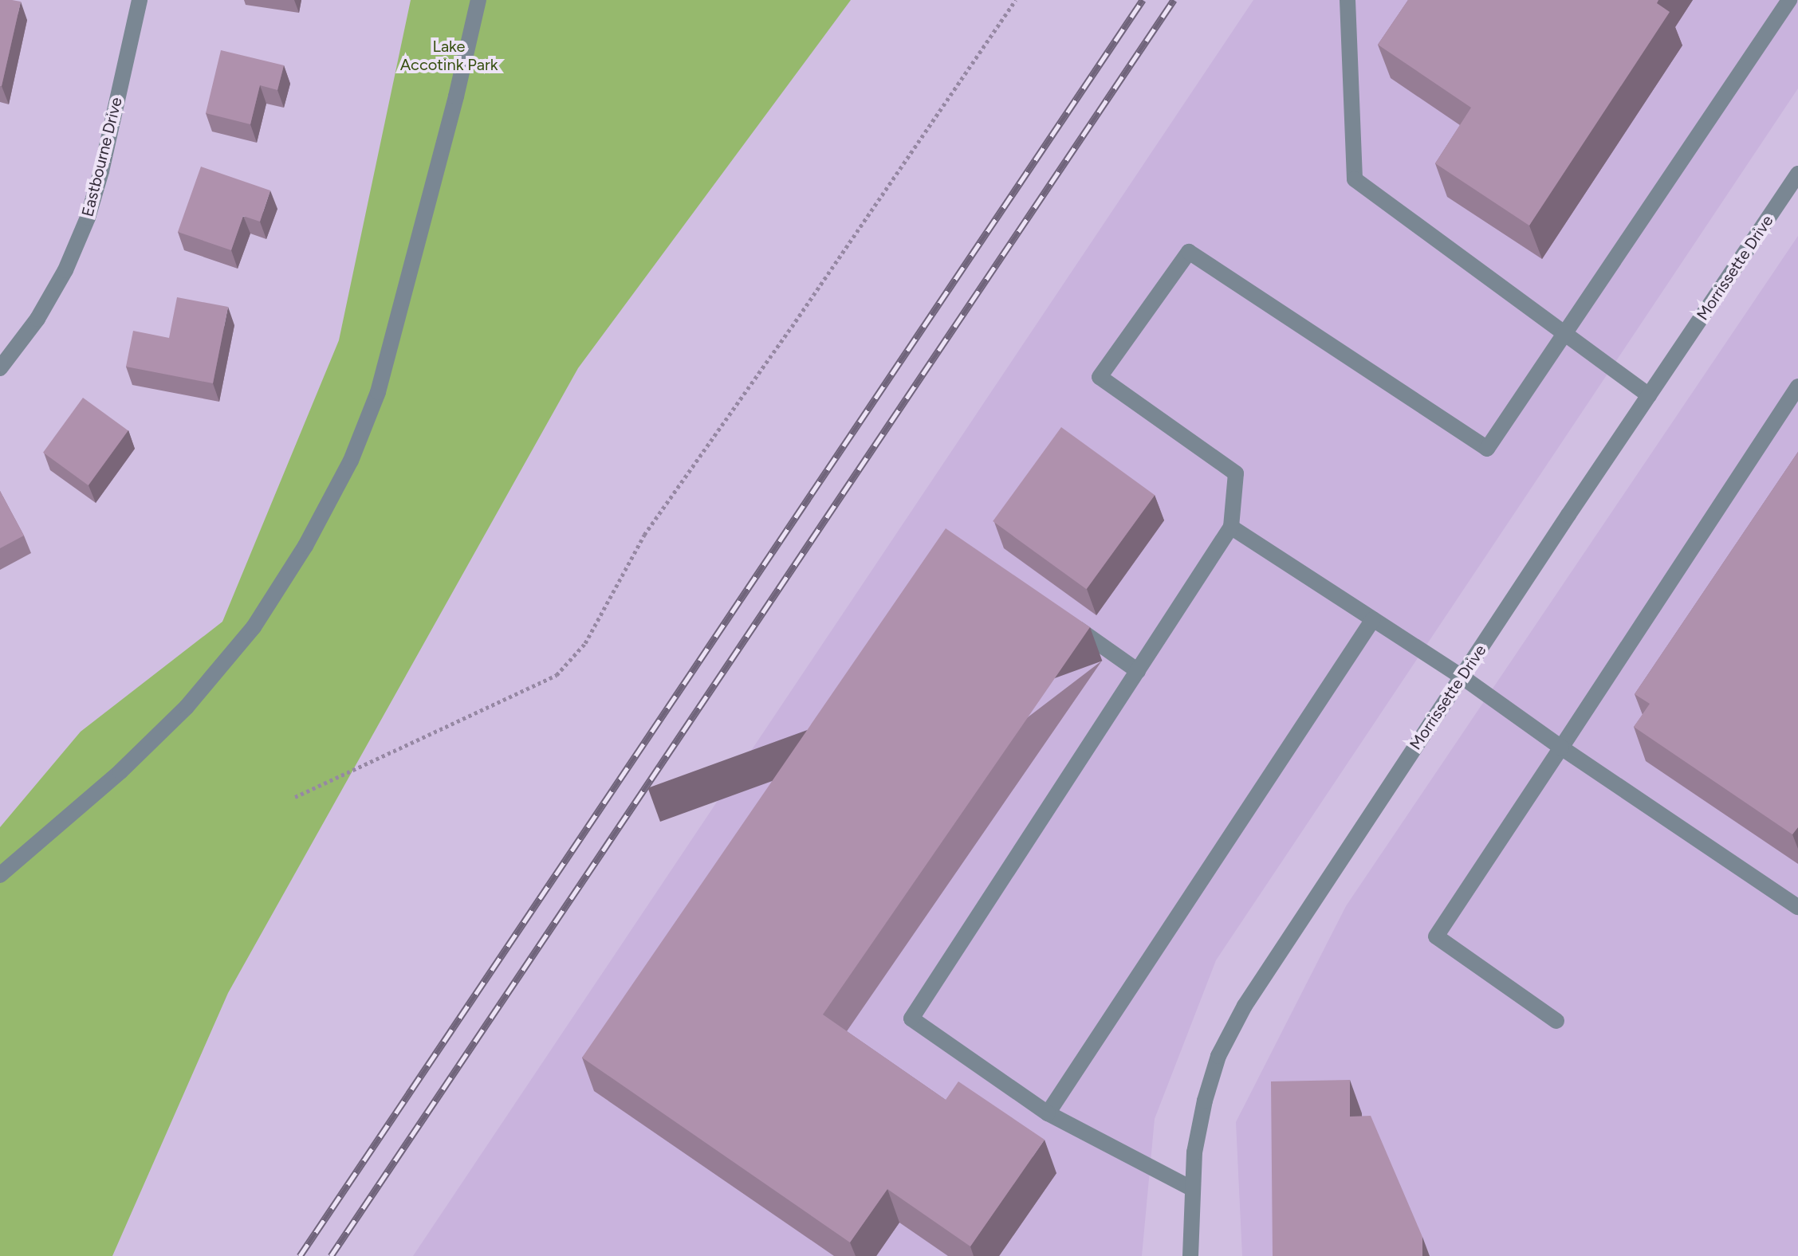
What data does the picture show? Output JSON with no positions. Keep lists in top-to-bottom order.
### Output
{
  "streets": {
    "street": ["Eastbourne Drive", "Morrissette Drive"]
  },
  "parks": ["Lake Accotink Park"]
}
